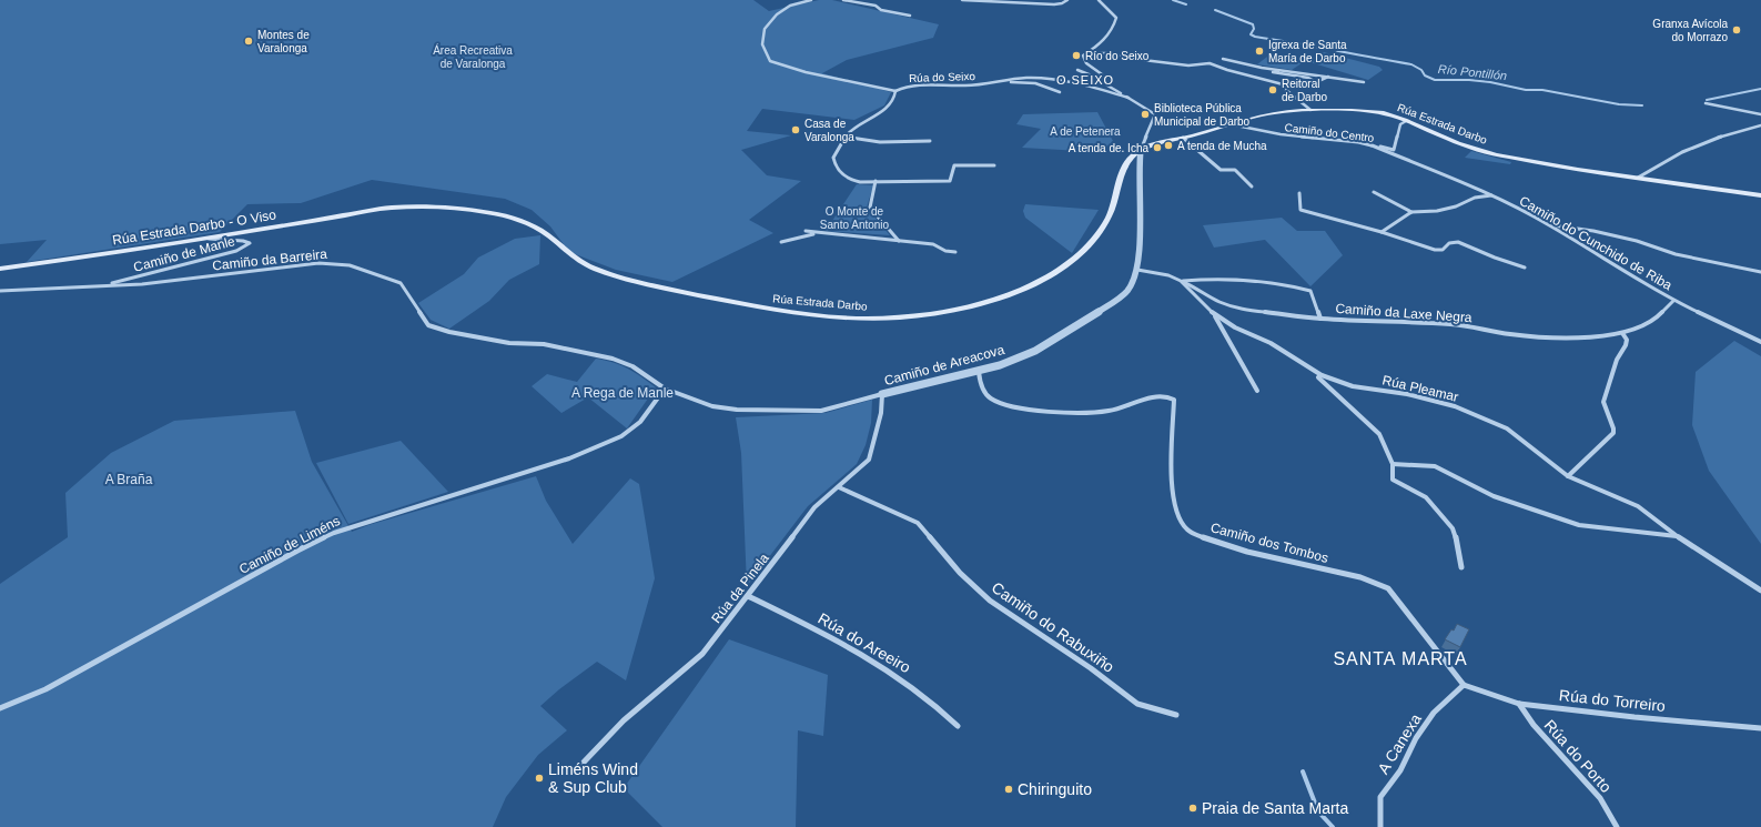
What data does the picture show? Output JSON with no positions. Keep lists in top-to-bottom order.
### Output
{
  "streets": {
    "main road": ["Rúa Estrada Darbo", "Rúa Estrada Darbo - O Viso"],
    "street": [
      "Rúa do Seixo",
      "Camiño do Centro",
      "Camiño do Cunchido de Riba",
      "Camiño de Manle",
      "Camiño da Barreira",
      "Camiño da Laxe Negra",
      "Camiño de Areacova",
      "Rúa Pleamar",
      "Camiño dos Tombos",
      "Camiño de Liméns",
      "Rúa da Pinela",
      "Camiño do Rabuxiño",
      "Rúa do Areeiro",
      "Rúa do Torreiro",
      "A Canexa",
      "Rúa do Porto"
    ]
  },
  "crossings": [
    ["Rúa Estrada Darbo", "Camiño do Centro"],
    ["Rúa Estrada Darbo", "Rúa Estrada Darbo - O Viso"],
    ["Rúa Estrada Darbo", "Camiño de Areacova"],
    ["Camiño do Centro", "Camiño do Cunchido de Riba"],
    ["Rúa Estrada Darbo - O Viso", "Camiño de Manle"],
    ["Camiño do Cunchido de Riba", "Camiño da Laxe Negra"],
    ["Camiño de Manle", "Camiño da Barreira"],
    ["Camiño da Barreira", "Camiño de Areacova"],
    ["Camiño da Barreira", "Camiño de Liméns"],
    ["Camiño da Laxe Negra", "Rúa Pleamar"],
    ["Camiño de Areacova", "Rúa Pleamar"],
    ["Camiño de Areacova", "Camiño dos Tombos"],
    ["Camiño de Areacova", "Camiño de Liméns"],
    ["Camiño de Areacova", "Rúa da Pinela"],
    ["Camiño dos Tombos", "Rúa do Torreiro"],
    ["Camiño dos Tombos", "A Canexa"],
    ["Rúa da Pinela", "Camiño do Rabuxiño"],
    ["Rúa da Pinela", "Rúa do Areeiro"],
    ["Rúa do Torreiro", "A Canexa"],
    ["Rúa do Torreiro", "Rúa do Porto"]
  ],
  "districts": ["O SEIXO", "SANTA MARTA"],
  "water": ["Río Pontillón"],
  "parks": [
    "Área Recreativa de Varalonga",
    "A de Petenera",
    "O Monte de Santo Antonio",
    "A Rega de Manle",
    "A Braña"
  ],
  "places": [
    "Granxa Avícola do Morrazo",
    "Montes de Varalonga",
    "Igrexa de Santa María de Darbo",
    "Río do Seixo",
    "Reitoral de Darbo",
    "Biblioteca Pública Municipal de Darbo",
    "Casa de Varalonga",
    "A tenda de Mucha",
    "A tenda de. Icha",
    "Liméns Wind & Sup Club",
    "Chiringuito",
    "Praia de Santa Marta"
  ]
}
